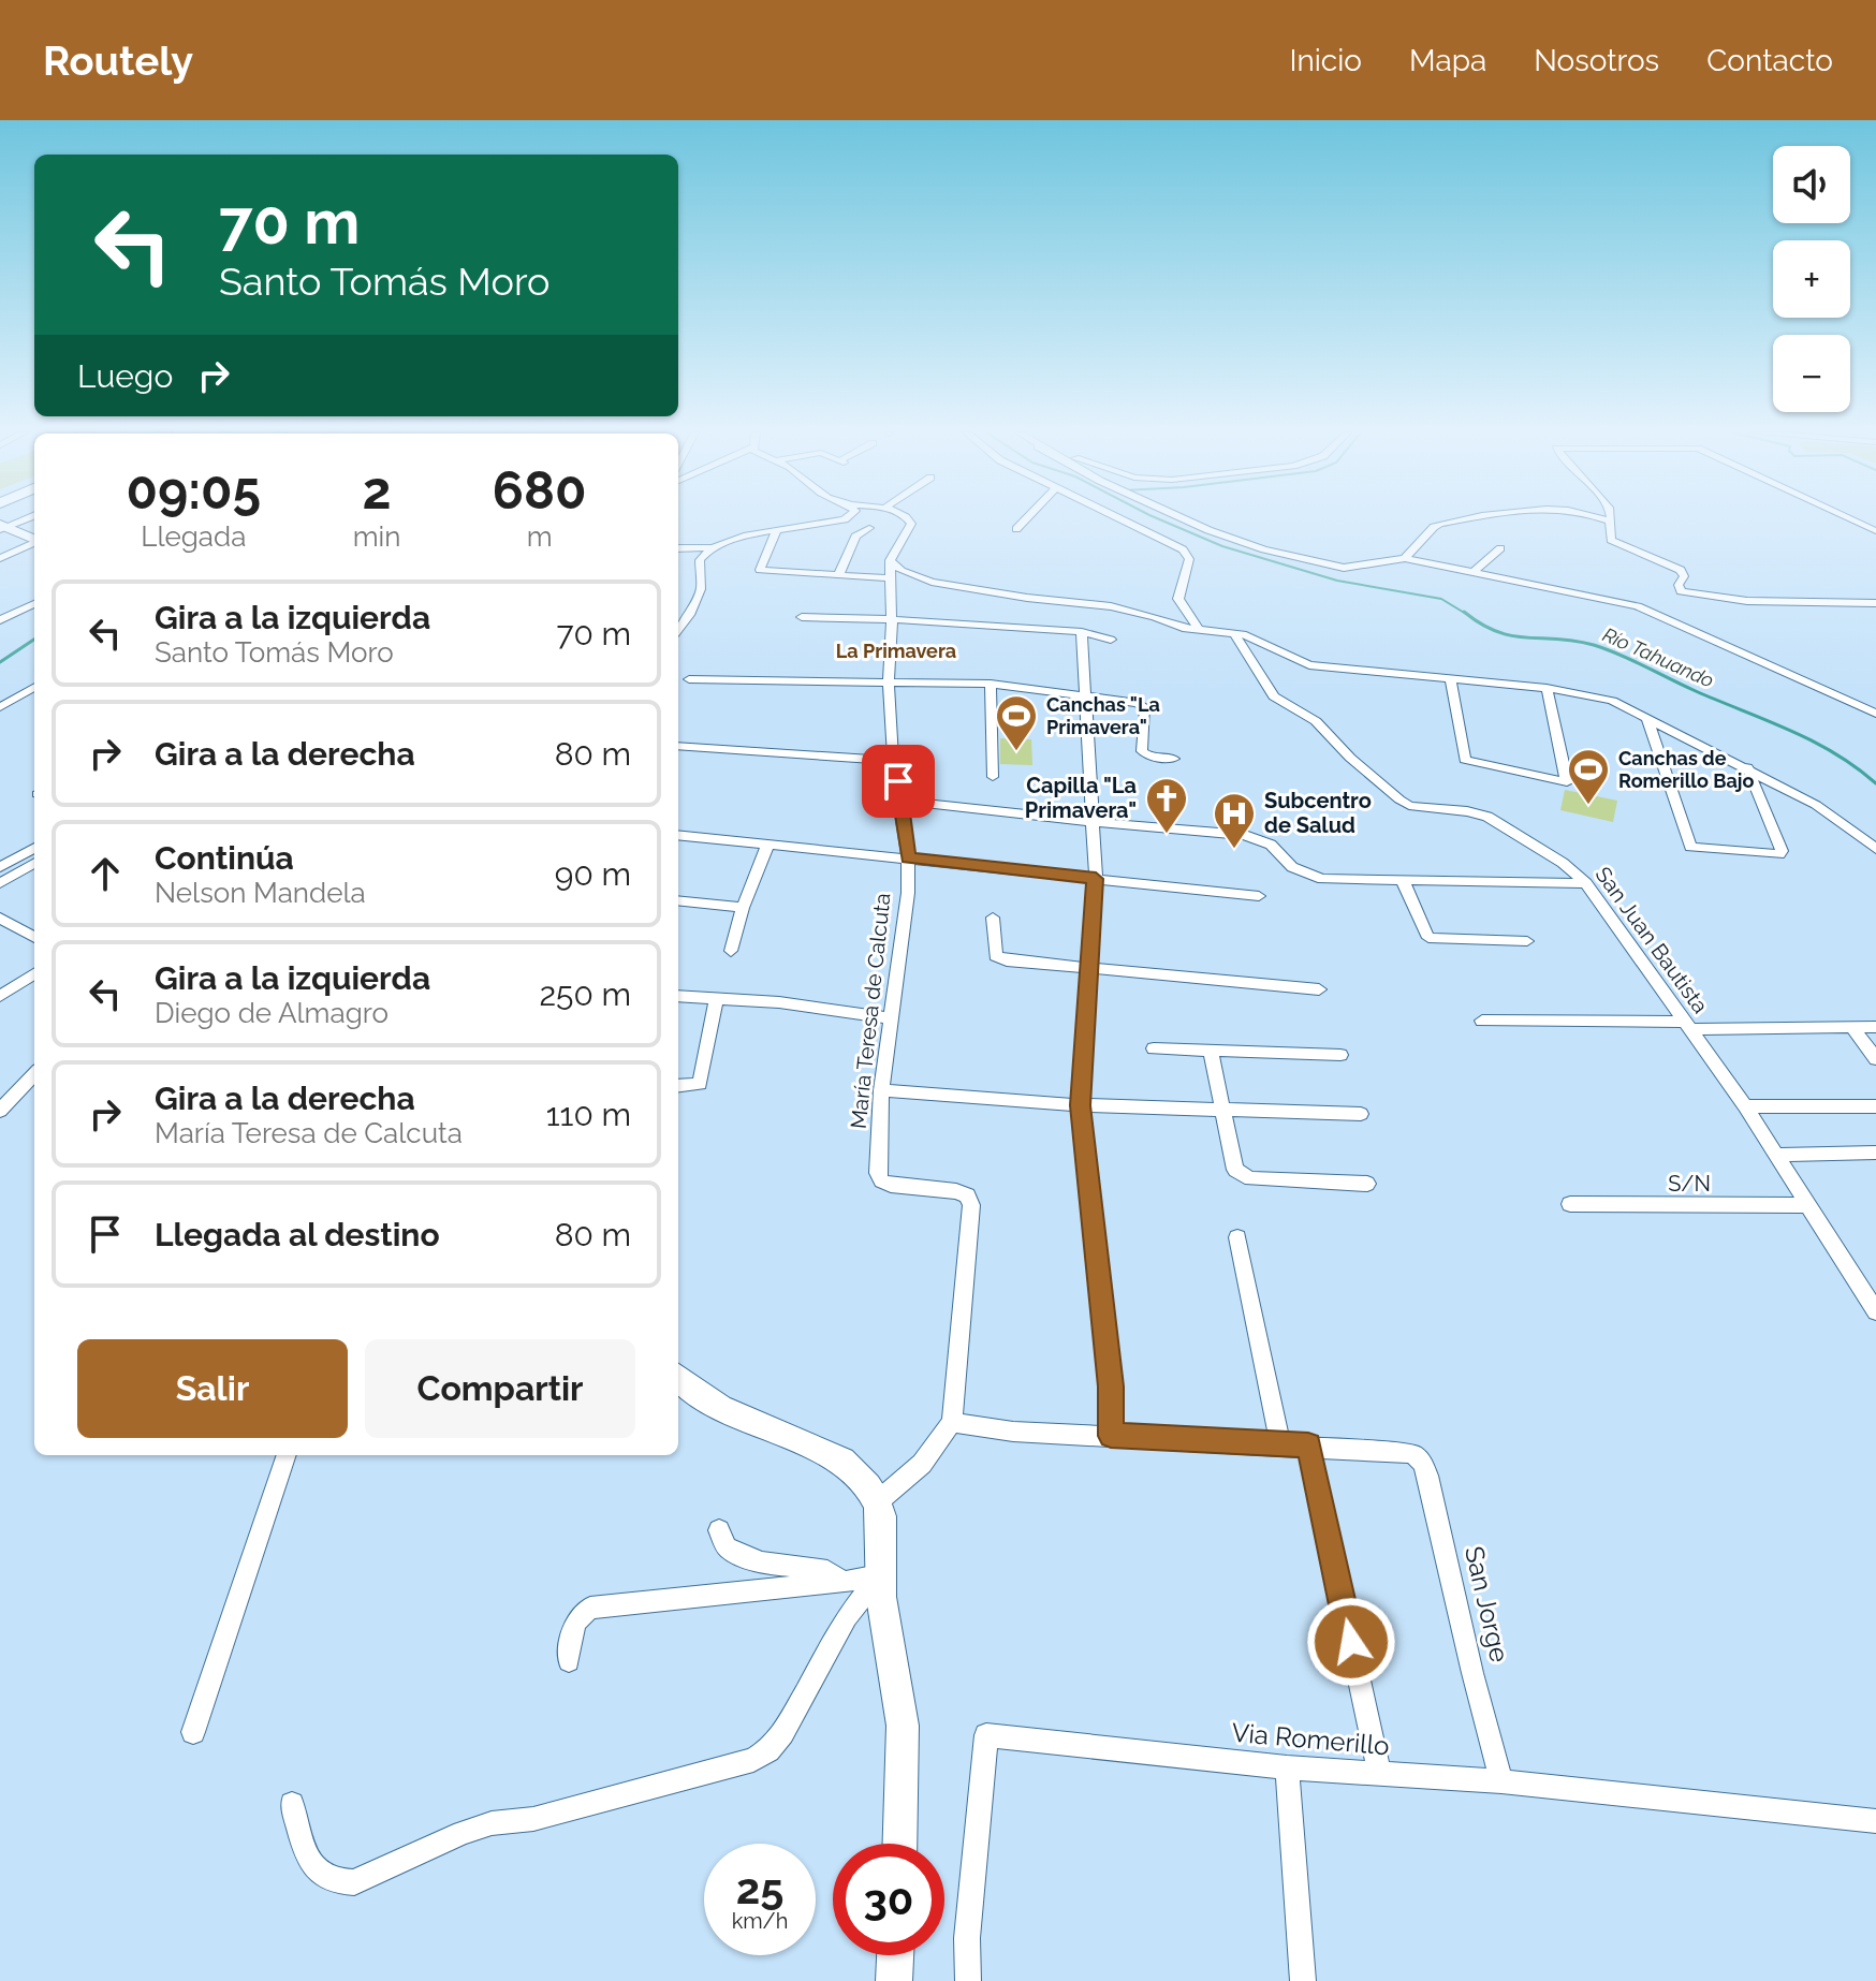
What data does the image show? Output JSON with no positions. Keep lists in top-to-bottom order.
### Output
{
  "streets": {
    "street": [
      "San Juan Bautista",
      "María Teresa de Calcuta",
      "S/N",
      "San Jorge",
      "Via Romerillo"
    ]
  },
  "crossings": [
    ["San Juan Bautista", "S/N"],
    ["San Jorge", "Via Romerillo"]
  ],
  "districts": ["La Primavera"],
  "water": ["Río Tahuando"],
  "places": {
    "sports": ["Canchas \"La Primavera\"", "Canchas de Romerillo Bajo"],
    "church": ["Capilla \"La Primavera\""],
    "hospital": ["Subcentro de Salud"]
  },
  "page": {
    "header": "Routely",
    "nav": [
      "Inicio",
      "Mapa",
      "Nosotros",
      "Contacto"
    ],
    "map_buttons": ["+", "−"],
    "turn": ["70 m", "Santo Tomás Moro"],
    "then": "Luego",
    "eta": [
      "09:05",
      "Llegada",
      "2",
      "min",
      "680",
      "m"
    ],
    "list": [
      {
        "name": "Gira a la izquierda",
        "note": "Santo Tomás Moro",
        "value": "70 m"
      },
      {
        "name": "Gira a la derecha",
        "value": "80 m"
      },
      {
        "name": "Continúa",
        "note": "Nelson Mandela",
        "value": "90 m"
      },
      {
        "name": "Gira a la izquierda",
        "note": "Diego de Almagro",
        "value": "250 m"
      },
      {
        "name": "Gira a la derecha",
        "note": "María Teresa de Calcuta",
        "value": "110 m"
      },
      {
        "name": "Llegada al destino",
        "value": "80 m"
      }
    ],
    "buttons": ["Salir", "Compartir"],
    "speed": "25 km/h",
    "limit": "30"
  }
}
